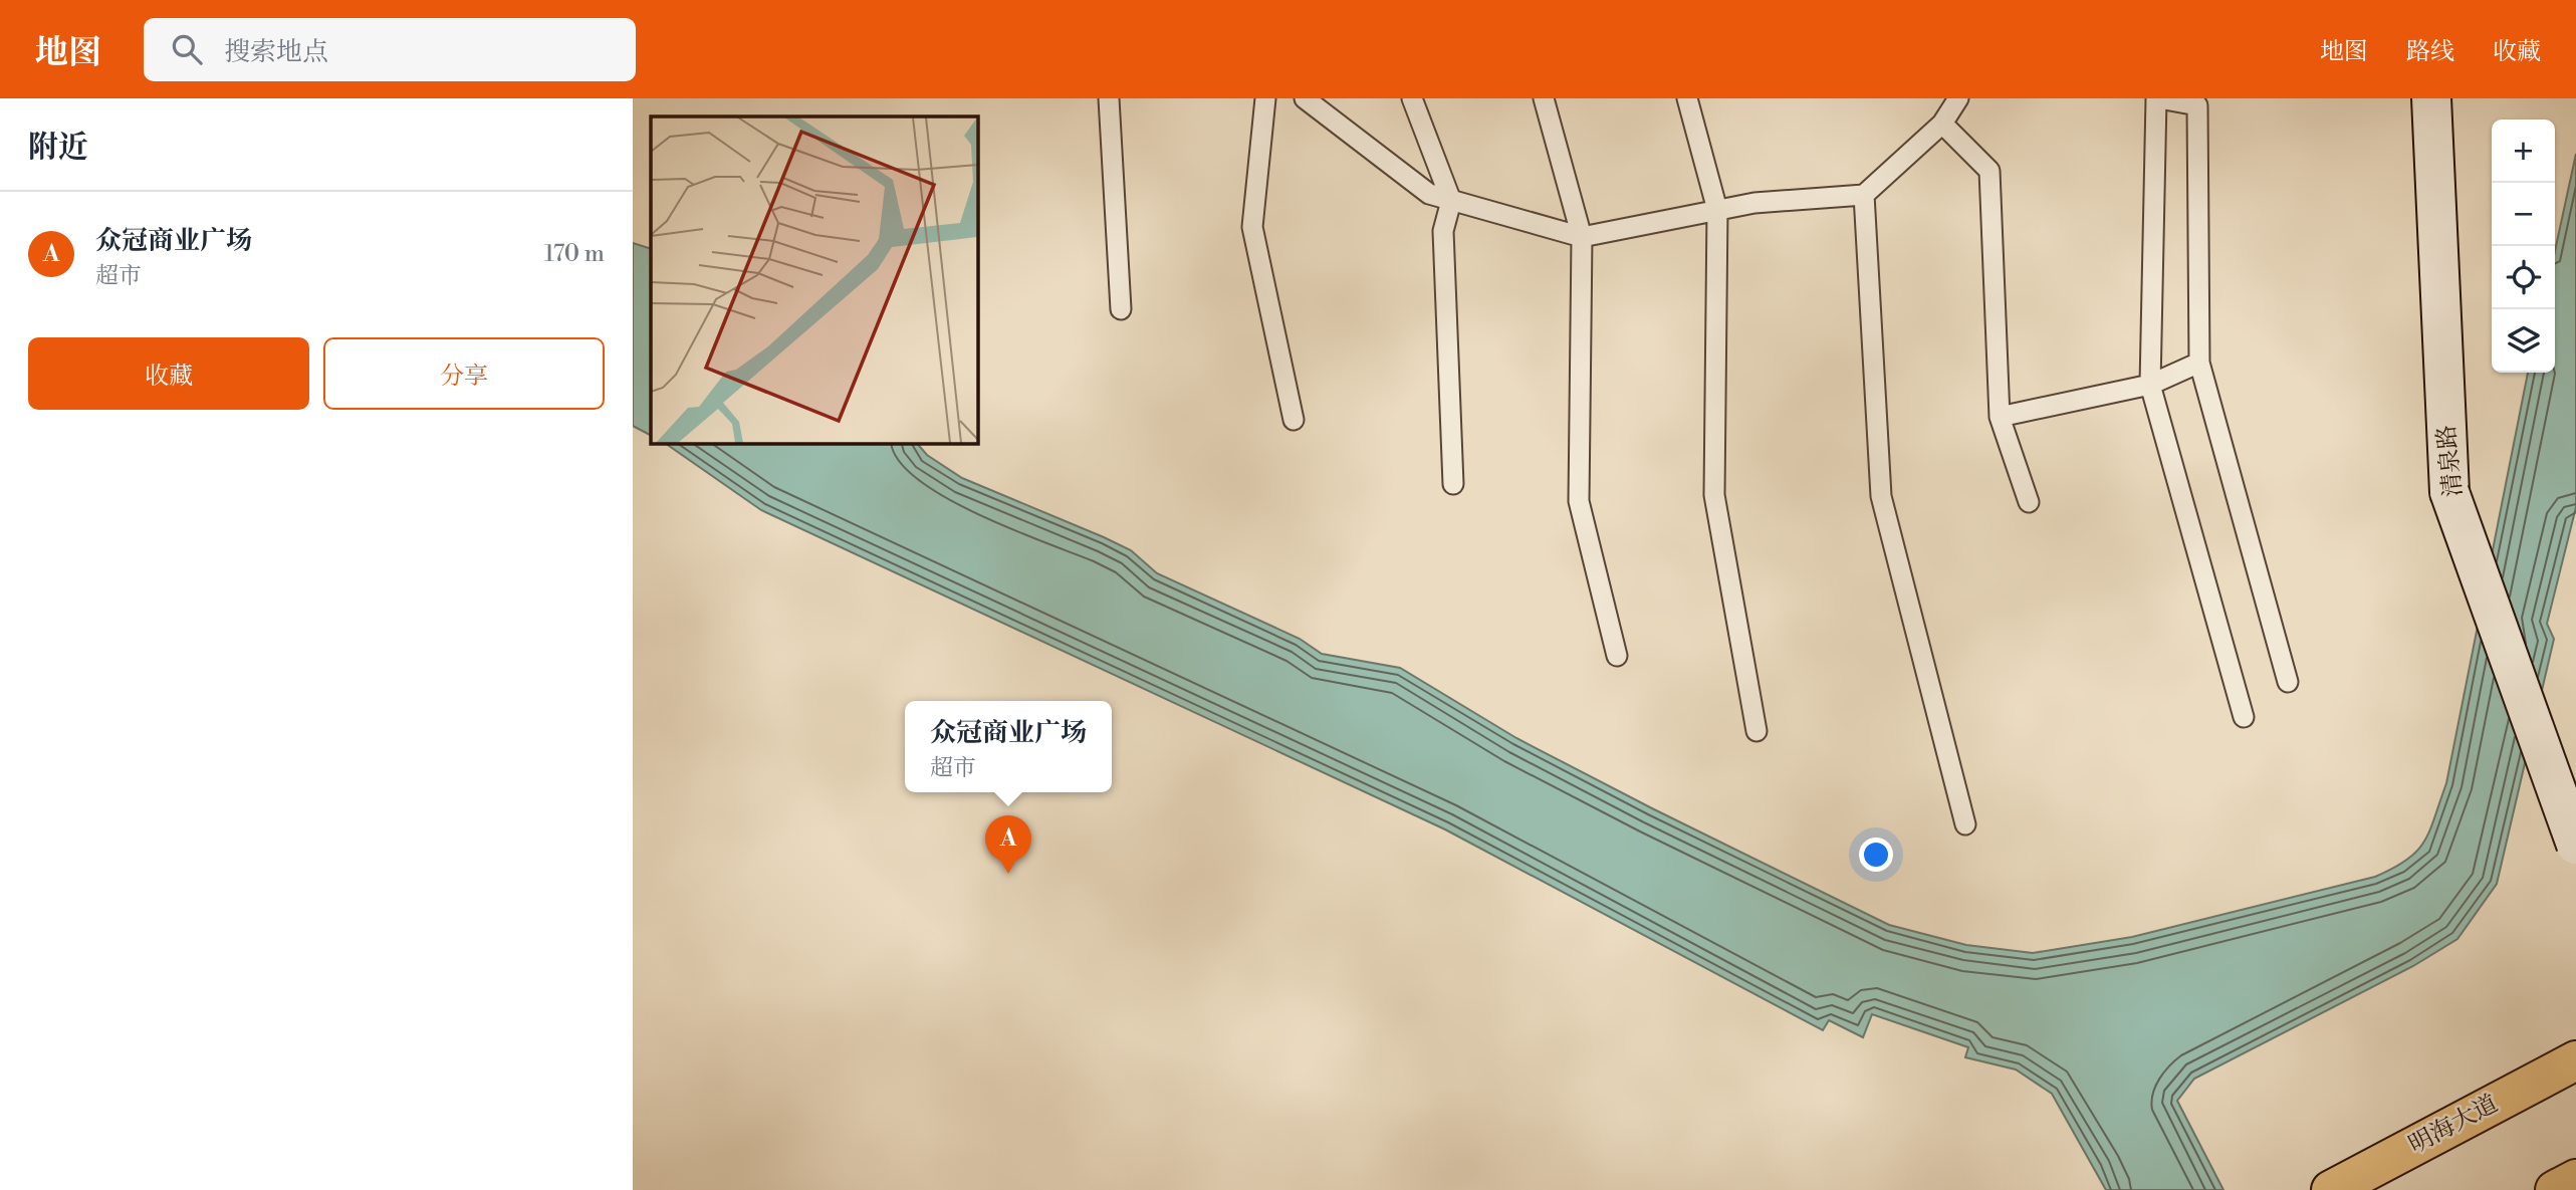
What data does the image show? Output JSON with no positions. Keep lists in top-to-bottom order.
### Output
{
  "streets": {
    "main road": ["明海大道"],
    "street": ["清泉路"]
  },
  "page": {
    "header": "地图",
    "search": "搜索地点",
    "nav": ["地图", "路线", "收藏"],
    "heading": "附近",
    "map_buttons": ["+", "−"],
    "list": [
      {
        "mark": "A",
        "name": "众冠商业广场",
        "note": "超市",
        "value": "170 m"
      }
    ],
    "buttons": ["收藏", "分享"],
    "popup": ["众冠商业广场", "超市"],
    "pins": "A"
  }
}
